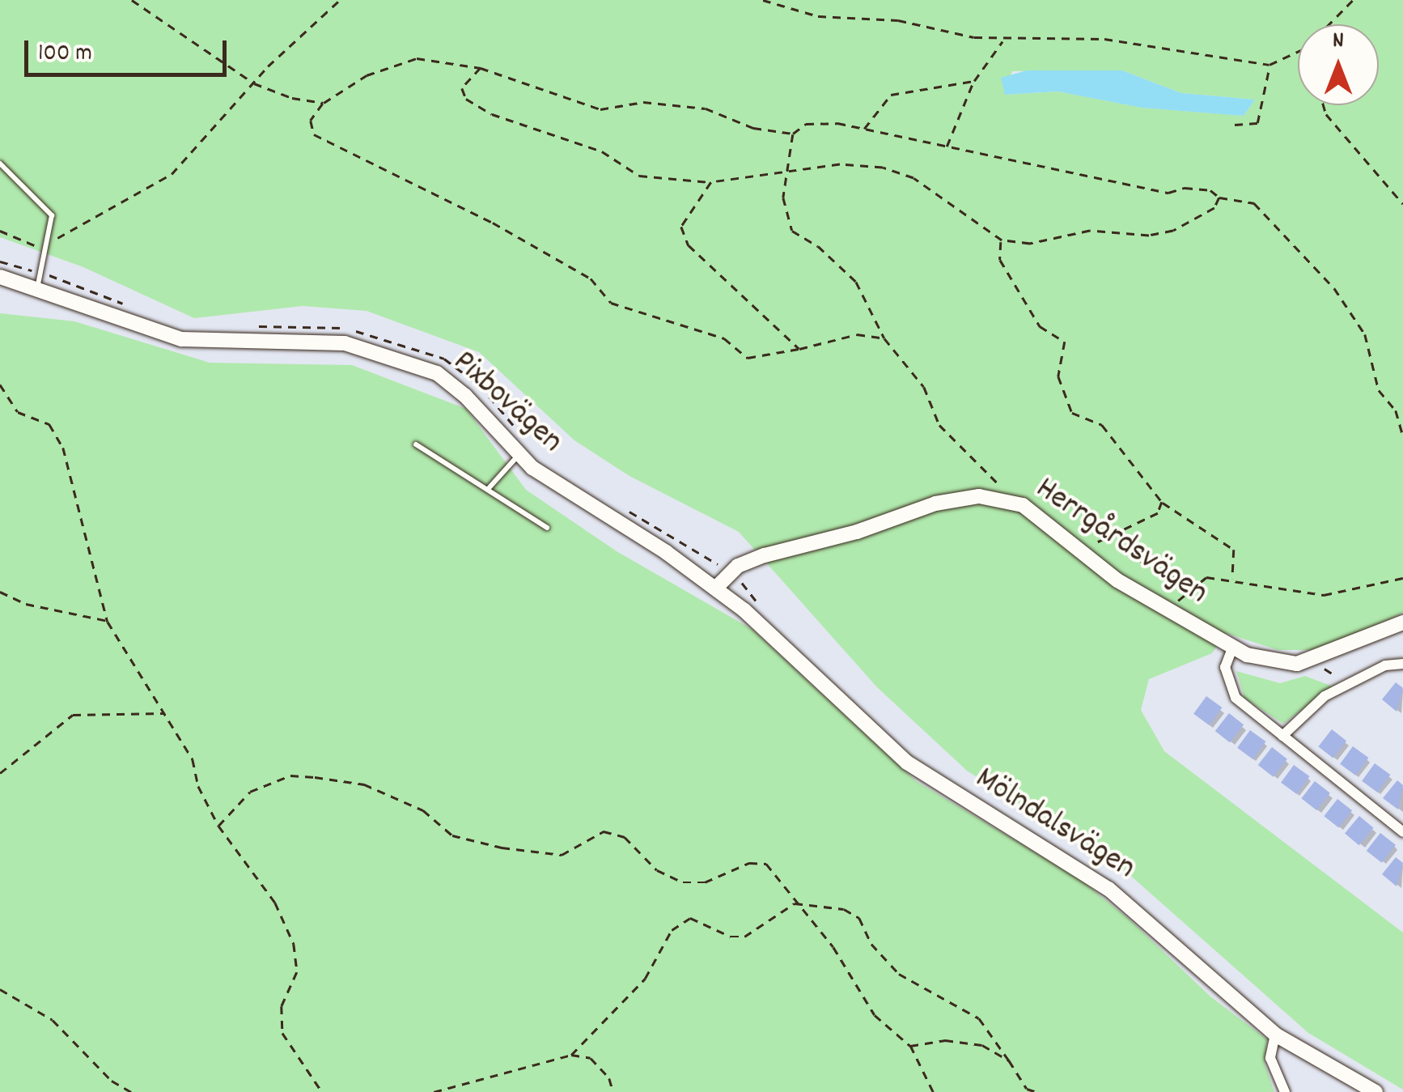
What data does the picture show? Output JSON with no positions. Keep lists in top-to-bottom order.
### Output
{
  "streets": {
    "street": ["Pixbovägen", "Herrgårdsvägen", "Mölndalsvägen"]
  },
  "crossings": [
    ["Pixbovägen", "Herrgårdsvägen"],
    ["Pixbovägen", "Mölndalsvägen"],
    ["Herrgårdsvägen", "Mölndalsvägen"]
  ],
  "scale_bar": "100 m",
  "north": "top"
}
